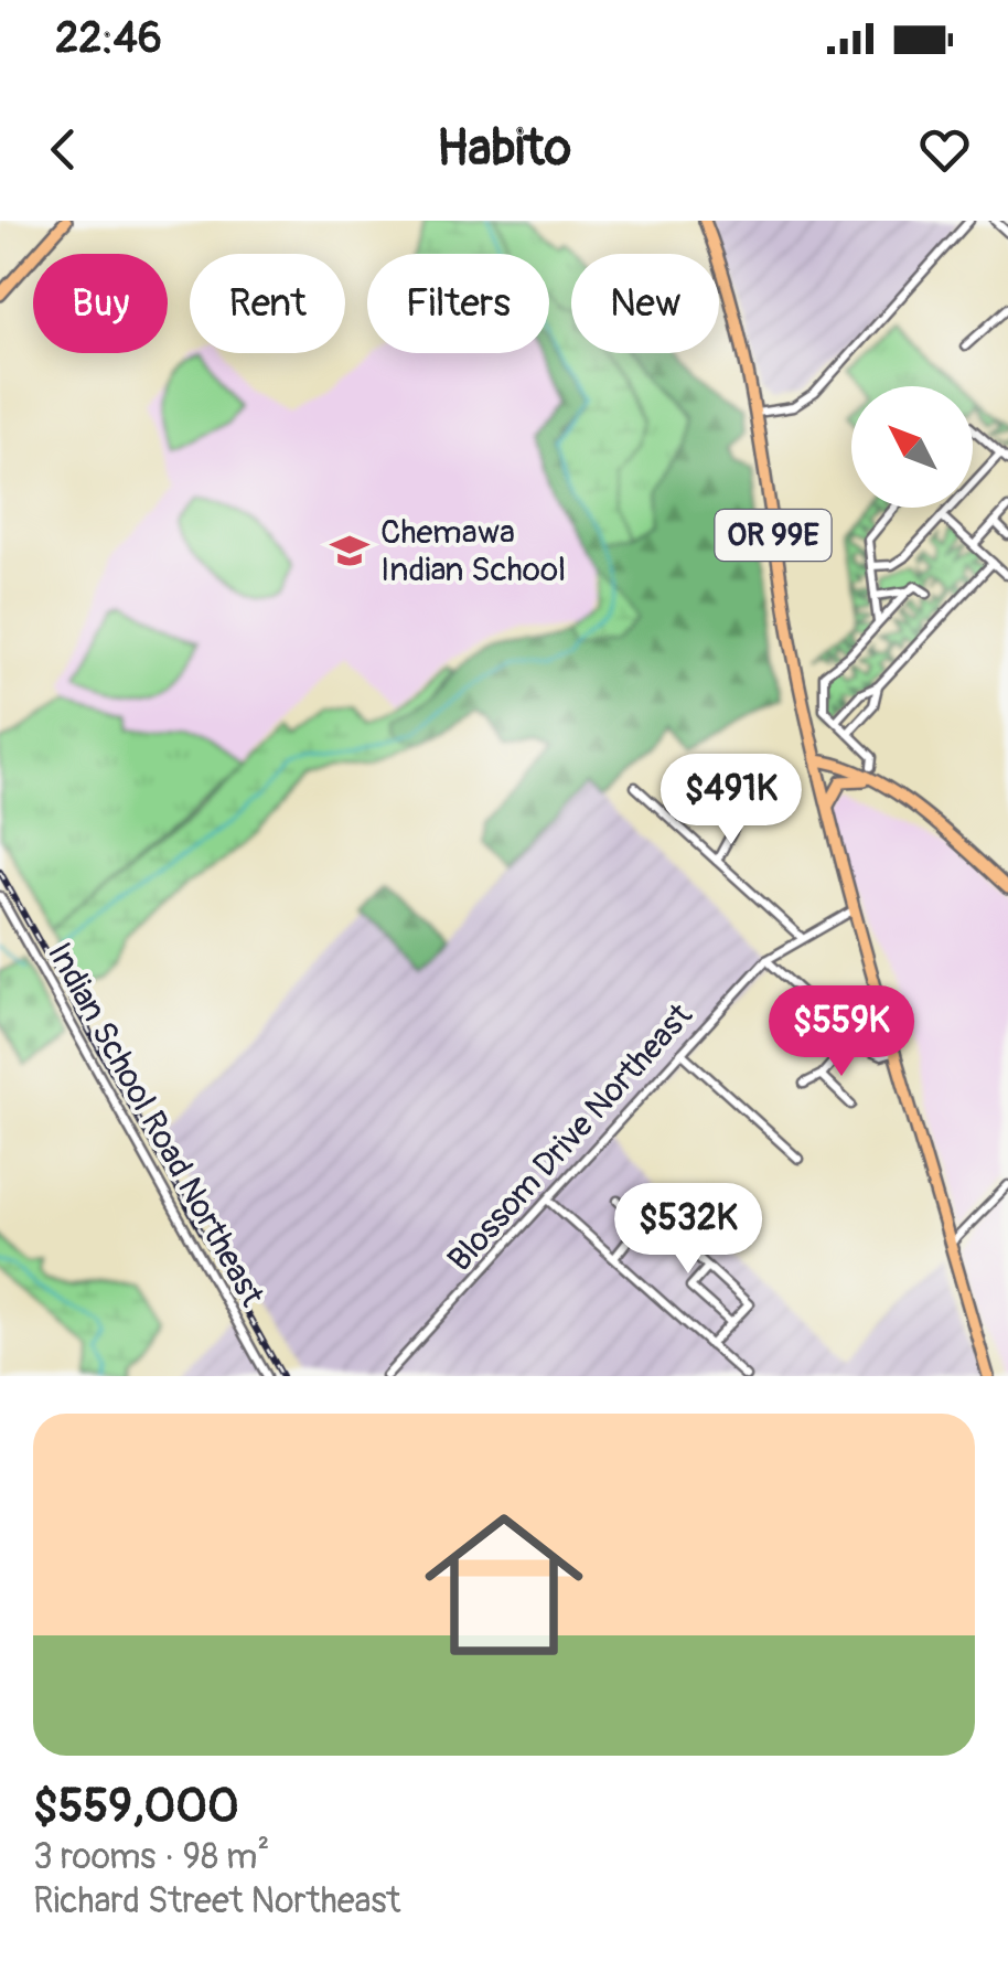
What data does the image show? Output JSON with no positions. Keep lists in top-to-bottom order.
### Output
{
  "streets": {
    "main road": ["OR 99E"],
    "street": ["Indian School Road Northeast", "Blossom Drive Northeast"]
  },
  "crossings": [
    ["OR 99E", "Blossom Drive Northeast"]
  ],
  "places": {
    "school or university": ["Chemawa Indian School"]
  },
  "north": "top left",
  "page": {
    "status": "22:46",
    "header": "Habito",
    "chip": [
      "Buy",
      "Rent",
      "Filters",
      "New"
    ],
    "price": ["$491K", "$559K", "$532K"],
    "list": [
      {
        "name": "$559,000",
        "note": "3 rooms · 98 m² · Richard Street Northeast"
      }
    ]
  }
}
